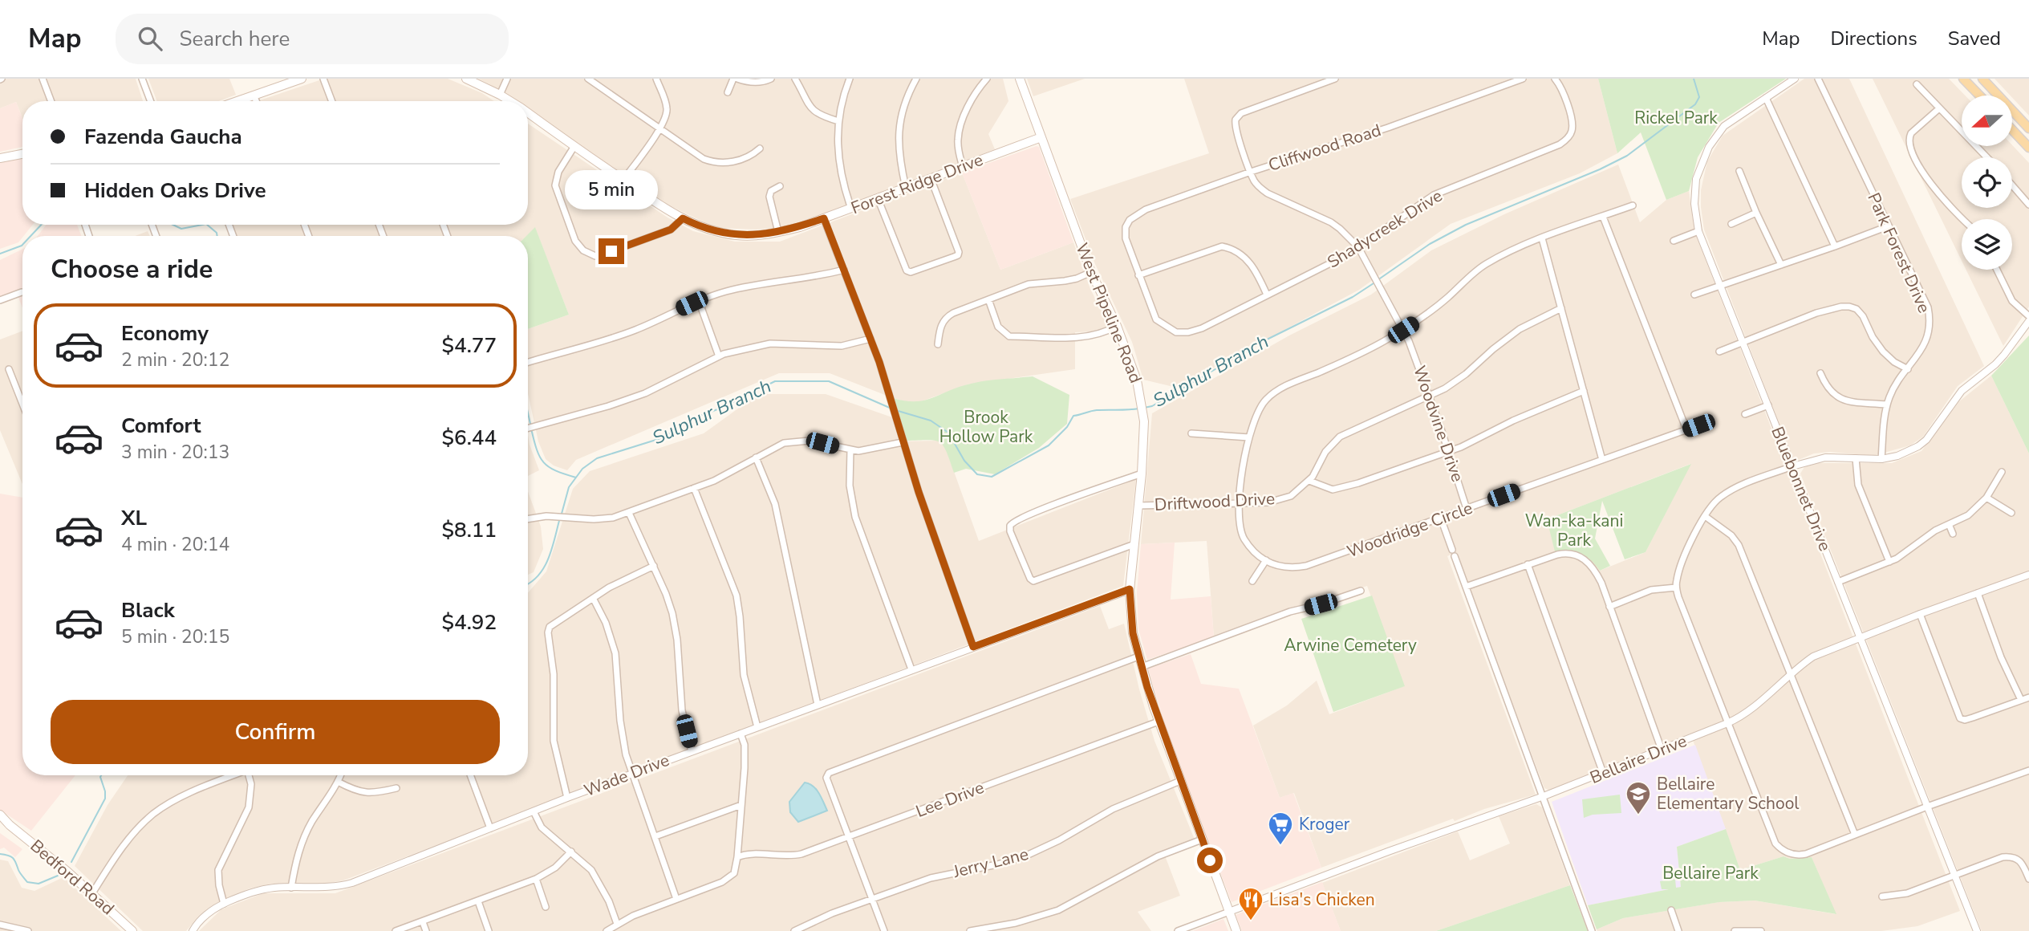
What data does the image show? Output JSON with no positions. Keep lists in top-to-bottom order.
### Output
{
  "streets": {
    "main road": ["Forest Ridge Drive", "West Pipeline Road", "Bedford Road"],
    "street": [
      "Cliffwood Road",
      "Shadycreek Drive",
      "Park Forest Drive",
      "Woodvine Drive",
      "Bluebonnet Drive",
      "Driftwood Drive",
      "Woodridge Circle",
      "Bellaire Drive",
      "Wade Drive",
      "Lee Drive",
      "Jerry Lane"
    ]
  },
  "crossings": [
    ["Cliffwood Road", "Shadycreek Drive"],
    ["Cliffwood Road", "Woodvine Drive"],
    ["Forest Ridge Drive", "West Pipeline Road"],
    ["Shadycreek Drive", "Woodvine Drive"],
    ["West Pipeline Road", "Driftwood Drive"],
    ["West Pipeline Road", "Bellaire Drive"],
    ["West Pipeline Road", "Wade Drive"],
    ["West Pipeline Road", "Lee Drive"],
    ["West Pipeline Road", "Jerry Lane"],
    ["Woodvine Drive", "Driftwood Drive"],
    ["Woodvine Drive", "Woodridge Circle"],
    ["Bluebonnet Drive", "Bellaire Drive"],
    ["Driftwood Drive", "Woodridge Circle"]
  ],
  "water": ["Sulphur Branch"],
  "parks": [
    "Rickel Park",
    "Brook Hollow Park",
    "Wan-ka-kani Park",
    "Arwine Cemetery",
    "Bellaire Park"
  ],
  "places": {
    "school or university": ["Bellaire Elementary School"],
    "supermarket": ["Kroger"],
    "restaurant": ["Lisa's Chicken"]
  },
  "north": "left",
  "page": {
    "header": "Map",
    "search": "Search here",
    "nav": ["Map", "Directions", "Saved"],
    "banner": ["Fazenda Gaucha", "Hidden Oaks Drive"],
    "bubble": "5 min",
    "heading": "Choose a ride",
    "list": [
      {
        "name": "Economy",
        "note": "2 min · 20:12",
        "value": "$4.77"
      },
      {
        "name": "Comfort",
        "note": "3 min · 20:13",
        "value": "$6.44"
      },
      {
        "name": "XL",
        "note": "4 min · 20:14",
        "value": "$8.11"
      },
      {
        "name": "Black",
        "note": "5 min · 20:15",
        "value": "$4.92"
      }
    ],
    "buttons": "Confirm"
  }
}
